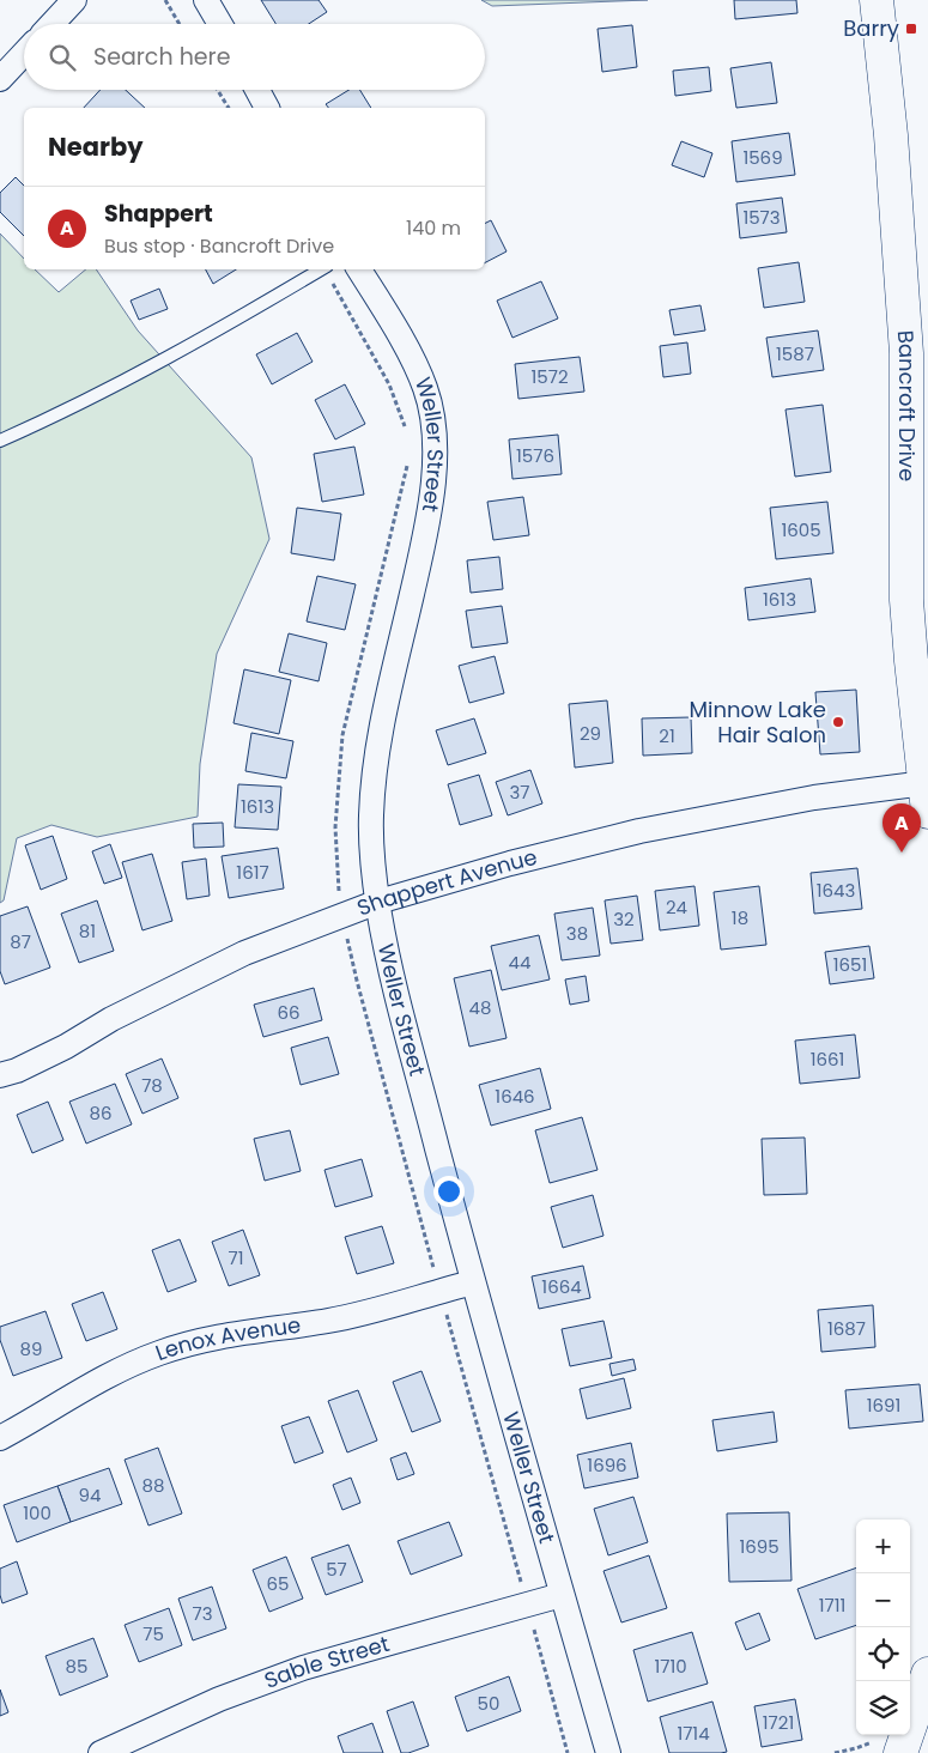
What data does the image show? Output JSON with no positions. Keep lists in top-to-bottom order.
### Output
{
  "streets": {
    "main road": ["Bancroft Drive"],
    "street": [
      "Weller Street",
      "Shappert Avenue",
      "Lenox Avenue",
      "Sable Street"
    ]
  },
  "crossings": [
    ["Bancroft Drive", "Shappert Avenue"],
    ["Weller Street", "Shappert Avenue"],
    ["Weller Street", "Lenox Avenue"],
    ["Weller Street", "Sable Street"]
  ],
  "places": {
    "transit": ["Barry"],
    "other": ["Minnow Lake Hair Salon"]
  },
  "house_numbers": [
    "1569",
    "1573",
    "1587",
    "1572",
    "1576",
    "1605",
    "1613",
    "29",
    "21",
    "37",
    "1613",
    "1617",
    "1643",
    "24",
    "18",
    "32",
    "81",
    "38",
    "87",
    "44",
    "1651",
    "48",
    "66",
    "1661",
    "78",
    "1646",
    "86",
    "71",
    "1664",
    "1687",
    "89",
    "1691",
    "1696",
    "88",
    "94",
    "100",
    "1695",
    "57",
    "65",
    "1711",
    "73",
    "75",
    "85",
    "1710",
    "50",
    "1721",
    "1714"
  ],
  "page": {
    "search": "Search here",
    "heading": "Nearby",
    "list": [
      {
        "mark": "A",
        "name": "Shappert",
        "note": "Bus stop · Bancroft Drive",
        "value": "140 m"
      }
    ],
    "pins": "A",
    "map_buttons": ["+", "−"]
  }
}
